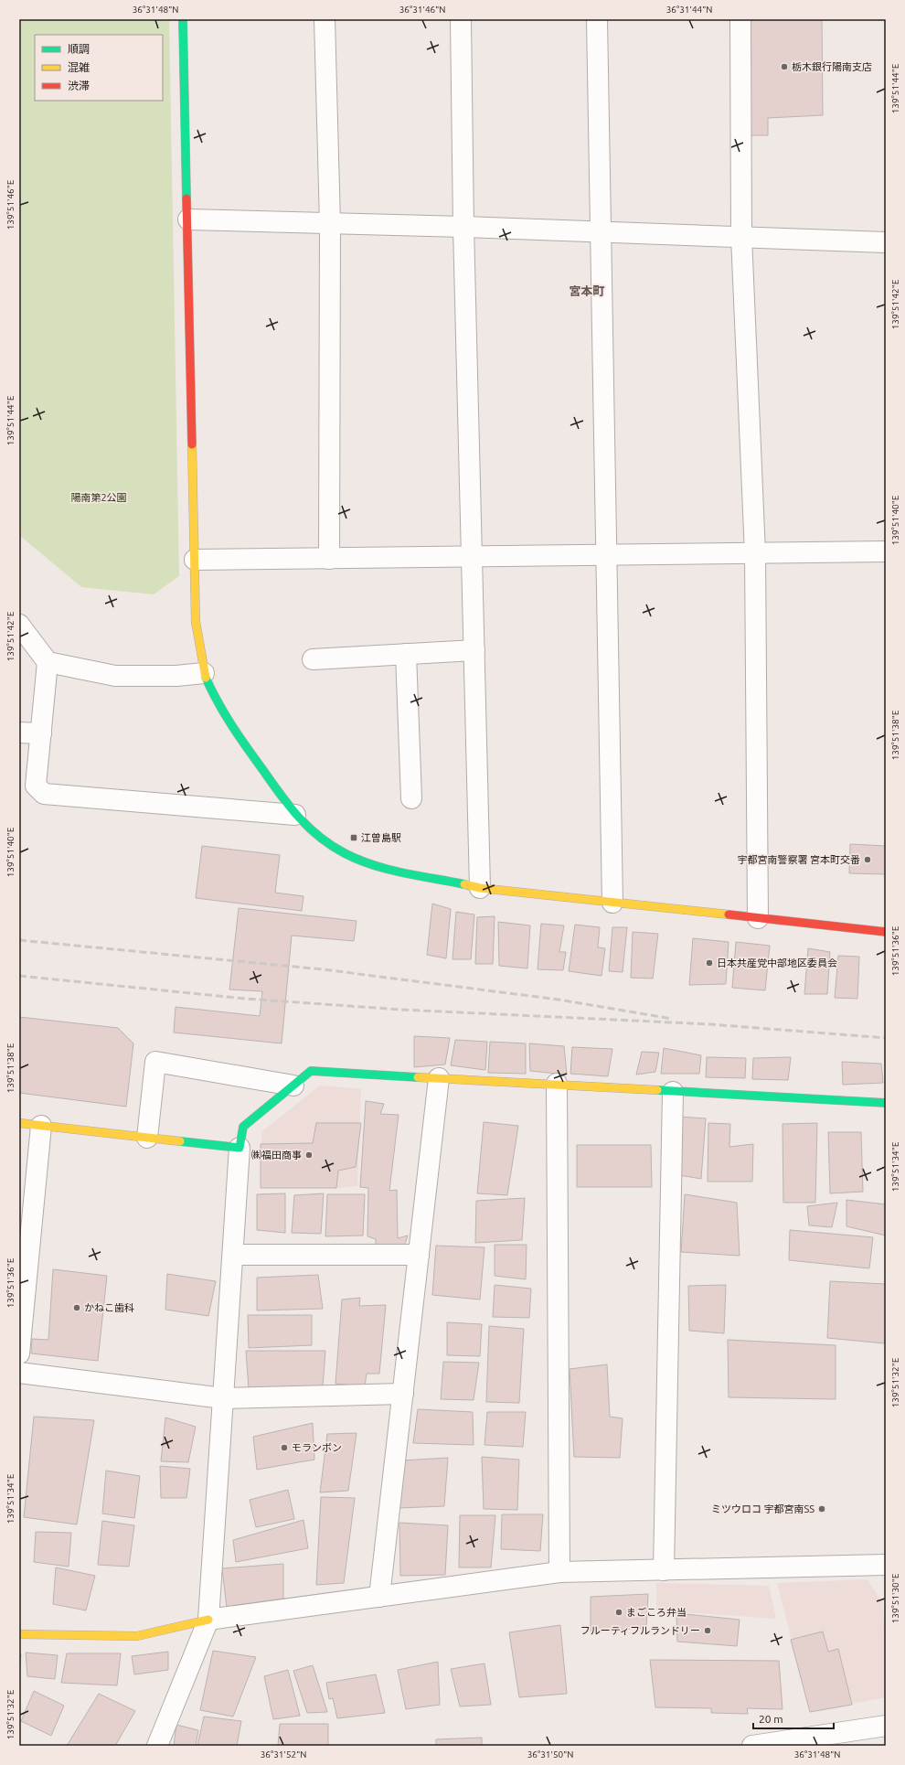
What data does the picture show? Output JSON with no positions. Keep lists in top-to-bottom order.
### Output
{
  "districts": ["宮本町"],
  "parks": ["陽南第2公園"],
  "places": {
    "other": [
      "栃木銀行陽南支店",
      "宇都宮南警察署 宮本町交番",
      "日本共産党中部地区委員会",
      "㈱福田商事",
      "かねこ歯科",
      "モランボン",
      "ミツウロコ 宇都宮南SS",
      "まごころ弁当",
      "フルーティフルランドリー"
    ],
    "transit": ["江曽島駅"]
  },
  "legend": ["順調", "混雑", "渋滞"],
  "scale_bar": "20 m",
  "coordinates": [
    "36°31'48\"N",
    "36°31'46\"N",
    "36°31'44\"N",
    "139°51'44\"E",
    "139°51'46\"E",
    "139°51'42\"E",
    "139°51'40\"E",
    "139°51'38\"E",
    "139°51'36\"E",
    "139°51'34\"E",
    "139°51'32\"E",
    "139°51'30\"E",
    "36°31'52\"N",
    "36°31'50\"N"
  ]
}
